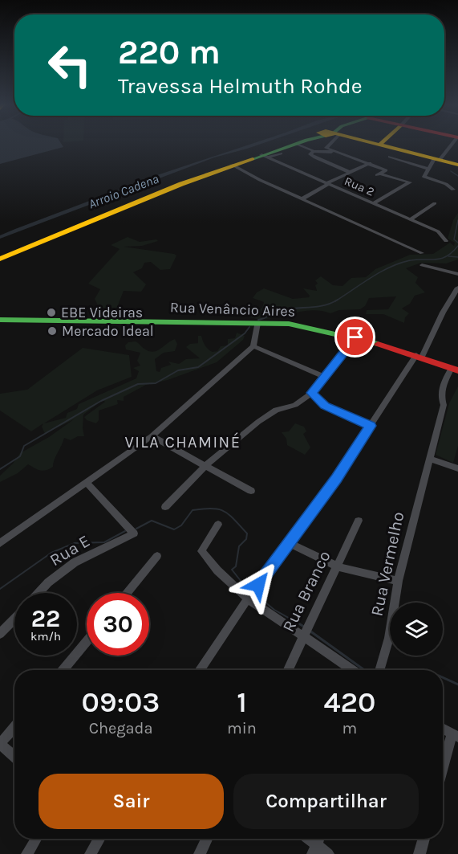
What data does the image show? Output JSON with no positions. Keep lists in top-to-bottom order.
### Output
{
  "streets": {
    "main road": ["Rua Venâncio Aires"],
    "street": [
      "Rua 2",
      "Rua E",
      "Rua Vermelho",
      "Rua Branco"
    ]
  },
  "crossings": [
    ["Rua Venâncio Aires", "Rua Vermelho"]
  ],
  "districts": ["VILA CHAMINÉ"],
  "water": ["Arroio Cadena"],
  "places": ["EBE Videiras", "Mercado Ideal"],
  "page": {
    "turn": ["220 m", "Travessa Helmuth Rohde"],
    "speed": "22 km/h",
    "limit": "30",
    "eta": [
      "09:03",
      "Chegada",
      "1",
      "min",
      "420",
      "m"
    ],
    "buttons": ["Sair", "Compartilhar"]
  }
}
